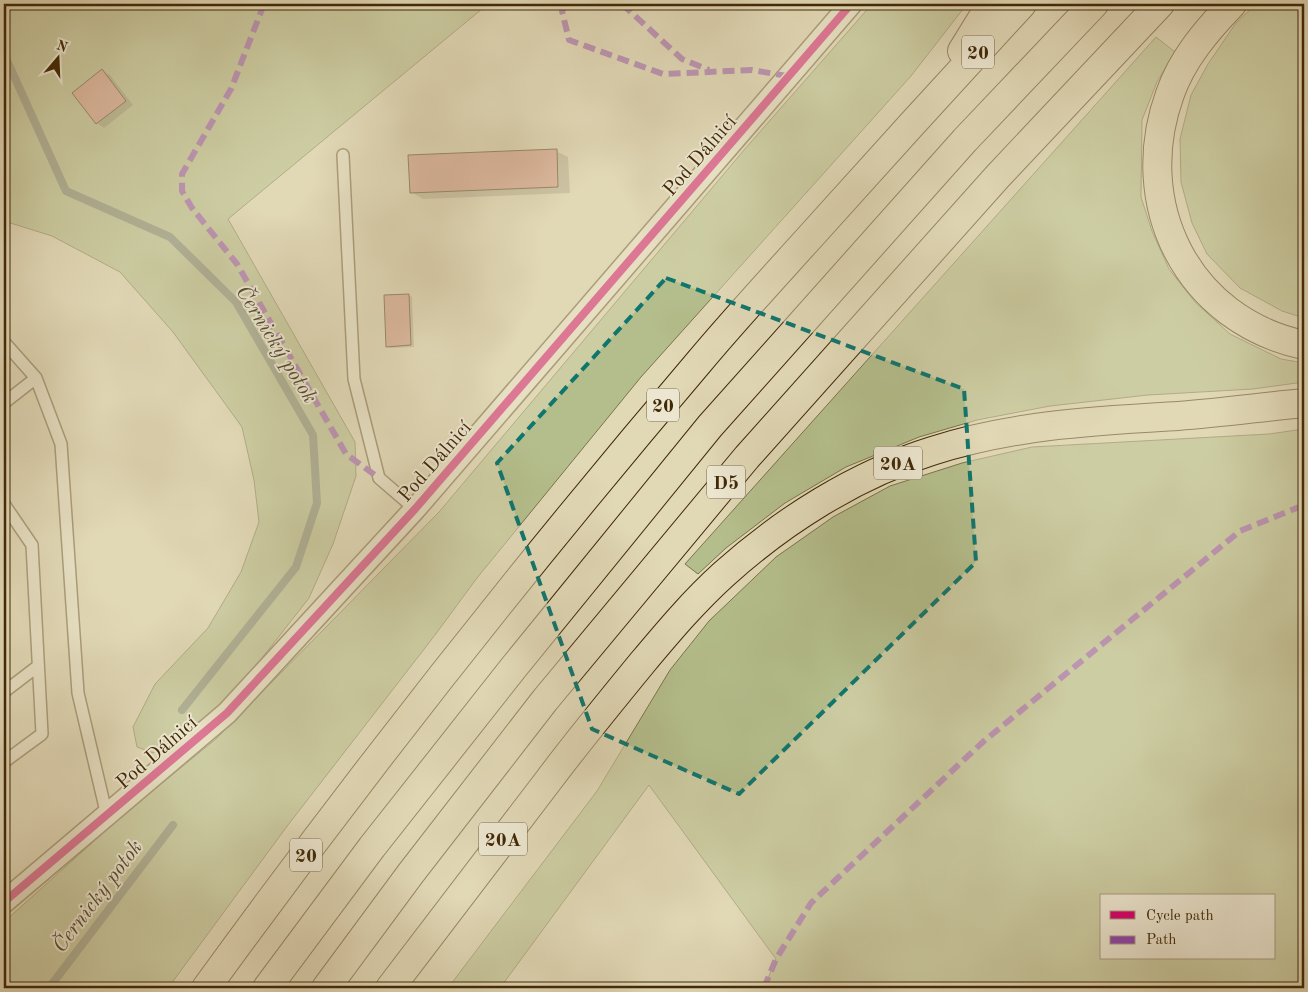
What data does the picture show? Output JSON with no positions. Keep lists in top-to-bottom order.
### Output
{
  "streets": {
    "highway": ["20", "20A", "D5"],
    "street": ["Pod Dálnicí"]
  },
  "water": ["Černický potok"],
  "legend": ["Cycle path", "Path"],
  "north": "top"
}
